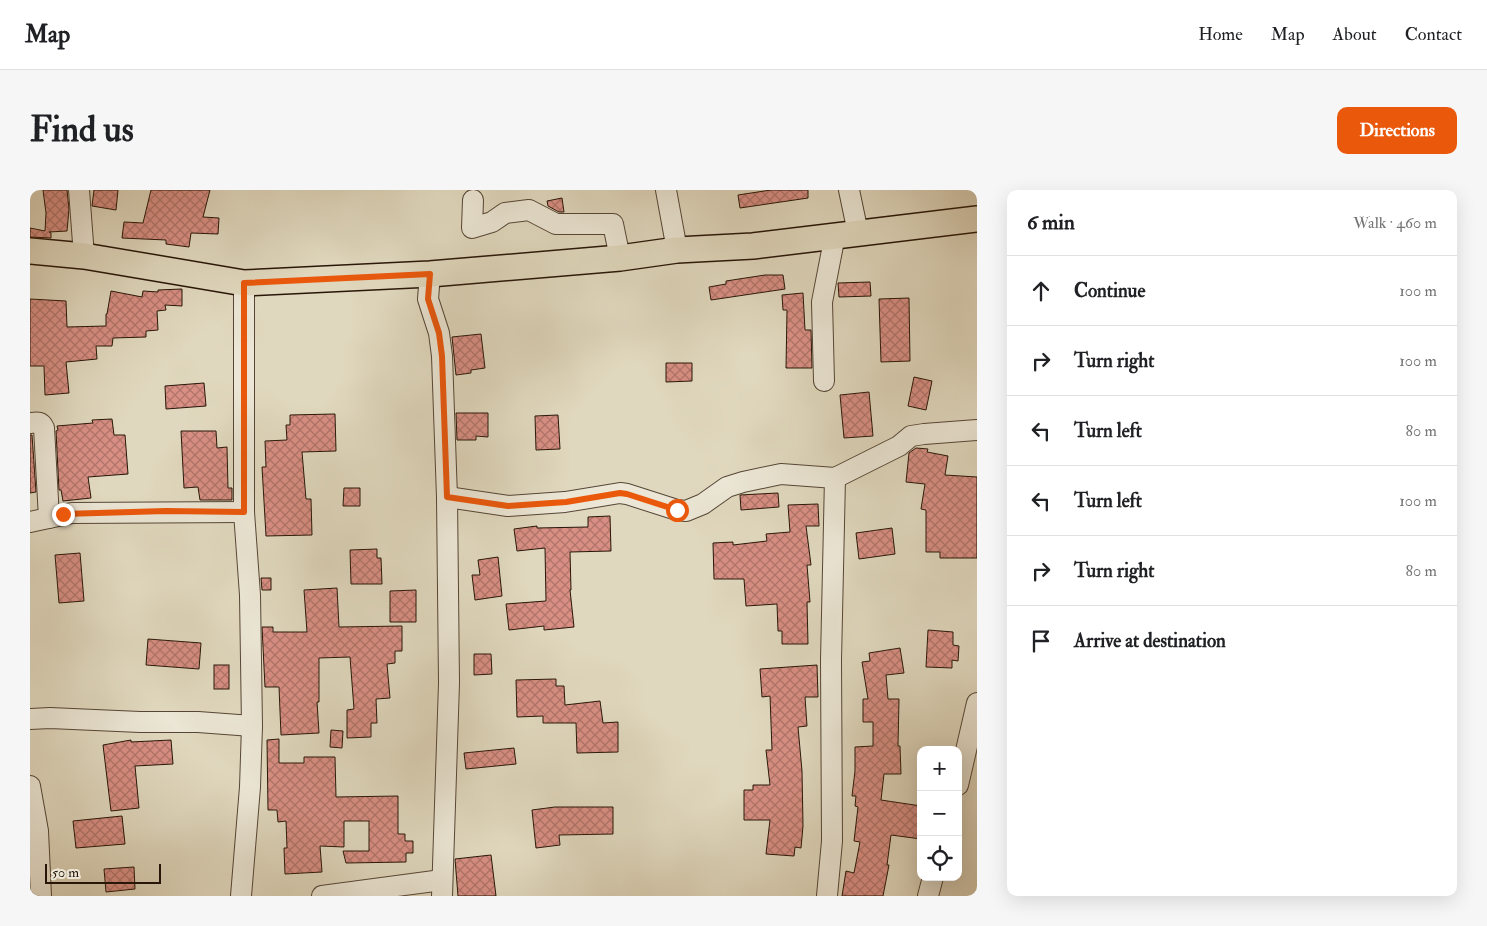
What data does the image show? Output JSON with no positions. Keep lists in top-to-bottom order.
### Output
{
  "scale_bar": "50 m",
  "page": {
    "header": "Map",
    "nav": [
      "Home",
      "Map",
      "About",
      "Contact"
    ],
    "buttons": "Directions",
    "title": "Find us",
    "heading": ["6 min", "Walk · 460 m"],
    "list": [
      ["Continue", "100 m"],
      ["Turn right", "100 m"],
      ["Turn left", "80 m"],
      ["Turn left", "100 m"],
      ["Turn right", "80 m"],
      "Arrive at destination"
    ],
    "map_buttons": ["+", "−"],
    "scale": "50 m"
  }
}
